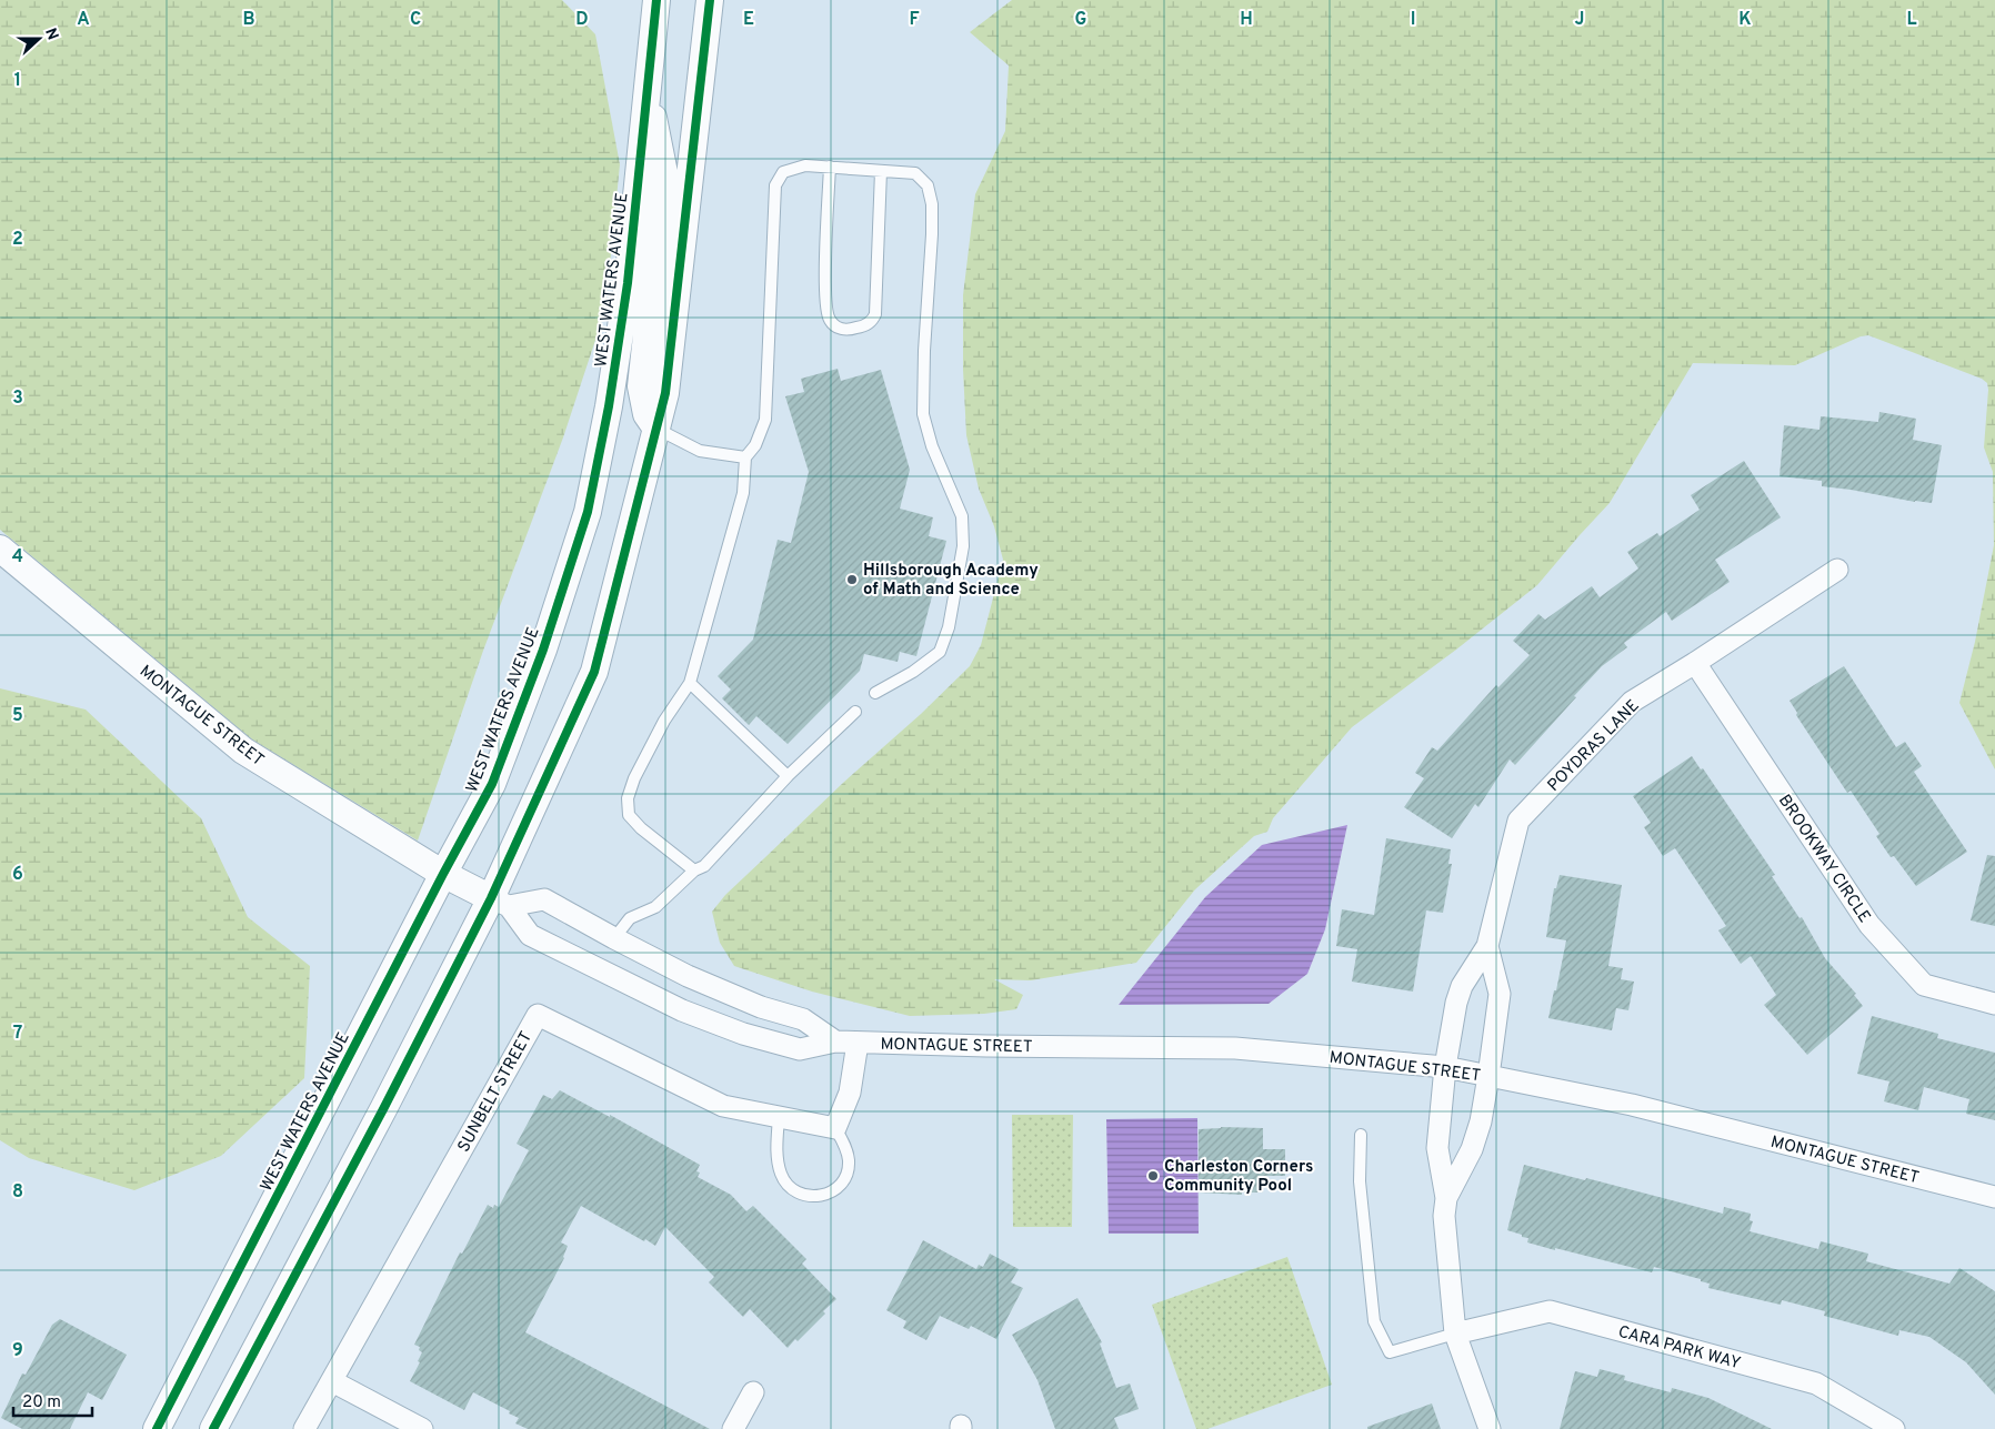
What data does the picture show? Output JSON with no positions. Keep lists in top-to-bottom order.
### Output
{
  "streets": {
    "street": [
      "WEST WATERS AVENUE",
      "MONTAGUE STREET",
      "POYDRAS LANE",
      "BROOKWAY CIRCLE",
      "SUNBELT STREET",
      "CARA PARK WAY"
    ]
  },
  "crossings": [
    ["WEST WATERS AVENUE", "MONTAGUE STREET"],
    ["MONTAGUE STREET", "POYDRAS LANE"],
    ["POYDRAS LANE", "BROOKWAY CIRCLE"],
    ["POYDRAS LANE", "CARA PARK WAY"]
  ],
  "places": ["Hillsborough Academy of Math and Science", "Charleston Corners Community Pool"],
  "scale_bar": "20 m",
  "north": "right",
  "grid": {
    "columns": [
      "A",
      "B",
      "C",
      "D",
      "E",
      "F",
      "G",
      "H",
      "I",
      "J",
      "K",
      "L"
    ],
    "rows": [
      "1",
      "2",
      "3",
      "4",
      "5",
      "6",
      "7",
      "8",
      "9"
    ]
  }
}
